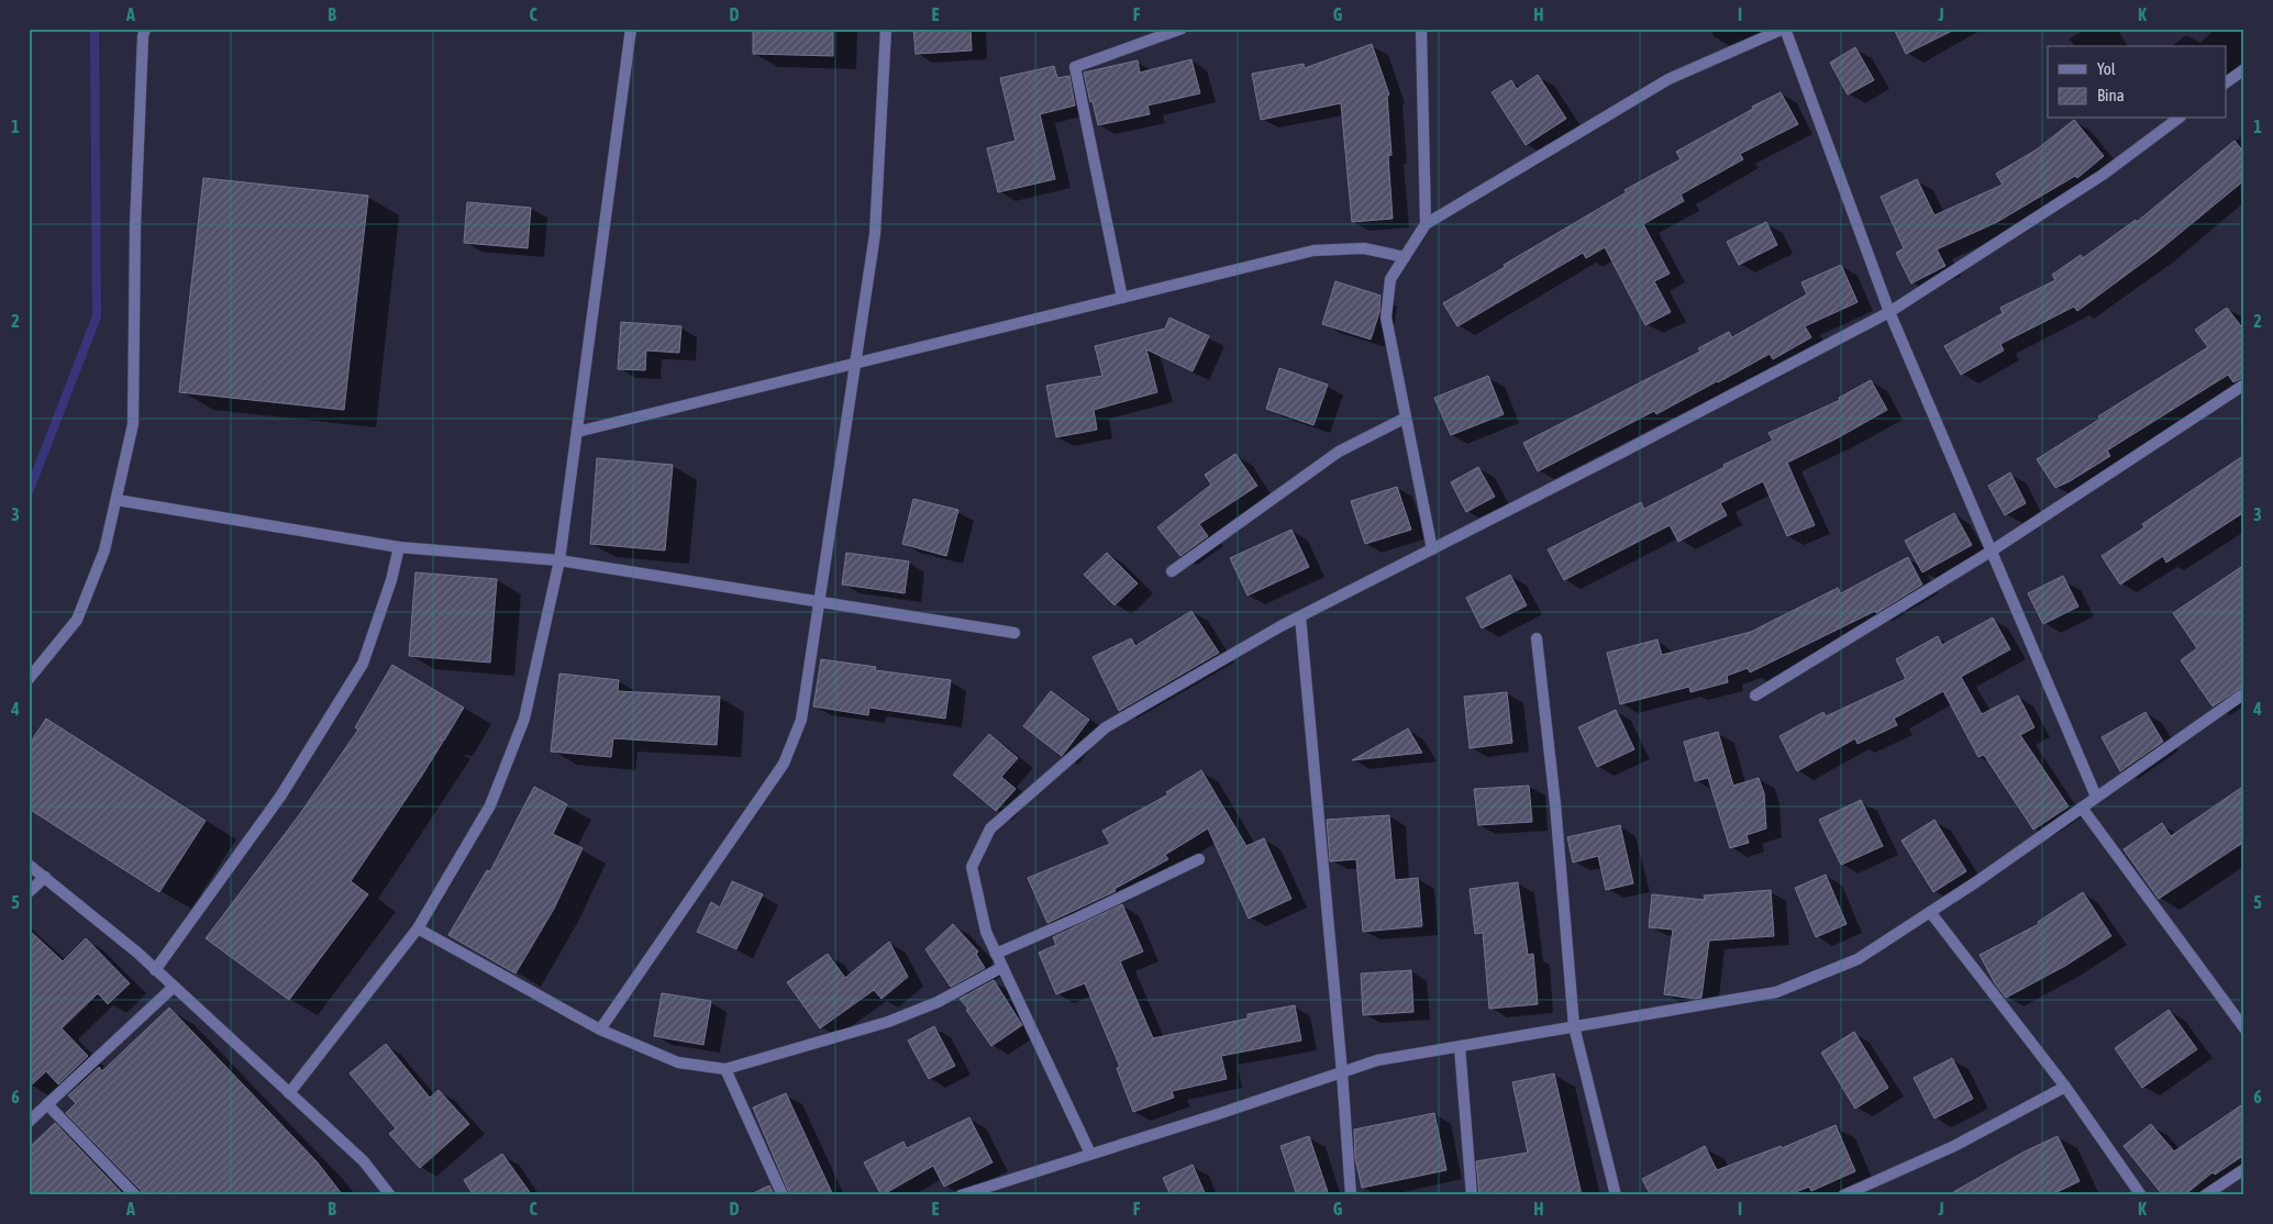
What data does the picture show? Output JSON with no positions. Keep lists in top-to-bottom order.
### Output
{
  "legend": ["Yol", "Bina"],
  "grid": {
    "columns": [
      "A",
      "B",
      "C",
      "D",
      "E",
      "F",
      "G",
      "H",
      "I",
      "J",
      "K"
    ],
    "rows": [
      "1",
      "2",
      "3",
      "4",
      "5",
      "6"
    ]
  }
}
